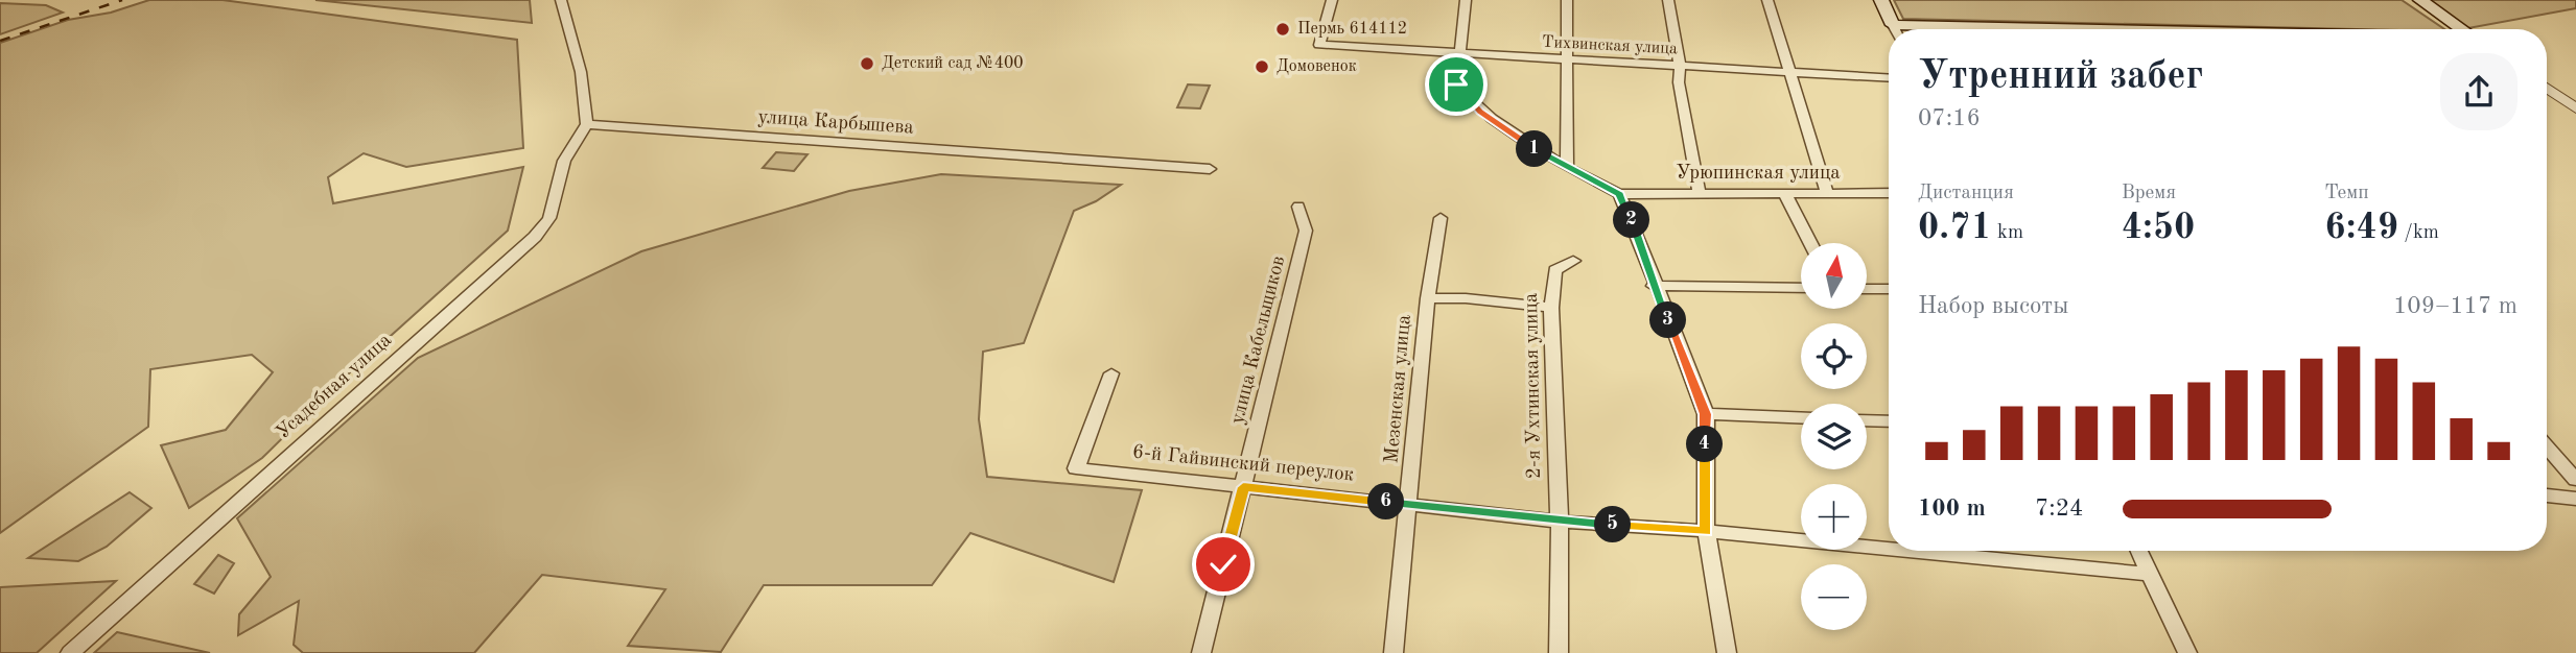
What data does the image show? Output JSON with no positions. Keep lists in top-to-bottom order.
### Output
{
  "streets": {
    "street": [
      "Тихвинская улица",
      "улица Карбышева",
      "Урюпинская улица",
      "улица Кабельщиков",
      "2-я Ухтинская улица",
      "Усадебная улица",
      "Мезенская улица",
      "6-й Гайвинский переулок"
    ]
  },
  "crossings": [
    ["улица Карбышева", "Усадебная улица"],
    ["улица Кабельщиков", "6-й Гайвинский переулок"],
    ["2-я Ухтинская улица", "6-й Гайвинский переулок"],
    ["Мезенская улица", "6-й Гайвинский переулок"]
  ],
  "places": ["Пермь 614112", "Детский сад №400", "Домовенок"],
  "north": "top",
  "page": {
    "heading": ["Утренний забег", "07:16"],
    "pins": [
      "1",
      "2",
      "3",
      "4",
      "6",
      "5"
    ],
    "stats": [
      ["Дистанция", "0.71 km"],
      ["Время", "4:50"],
      ["Темп", "6:49 /km"]
    ],
    "map_buttons": ["+", "−"],
    "chart": ["Набор высоты", "109–117 m"],
    "list": [
      {
        "name": "100 m",
        "note": "7:24"
      }
    ]
  }
}
